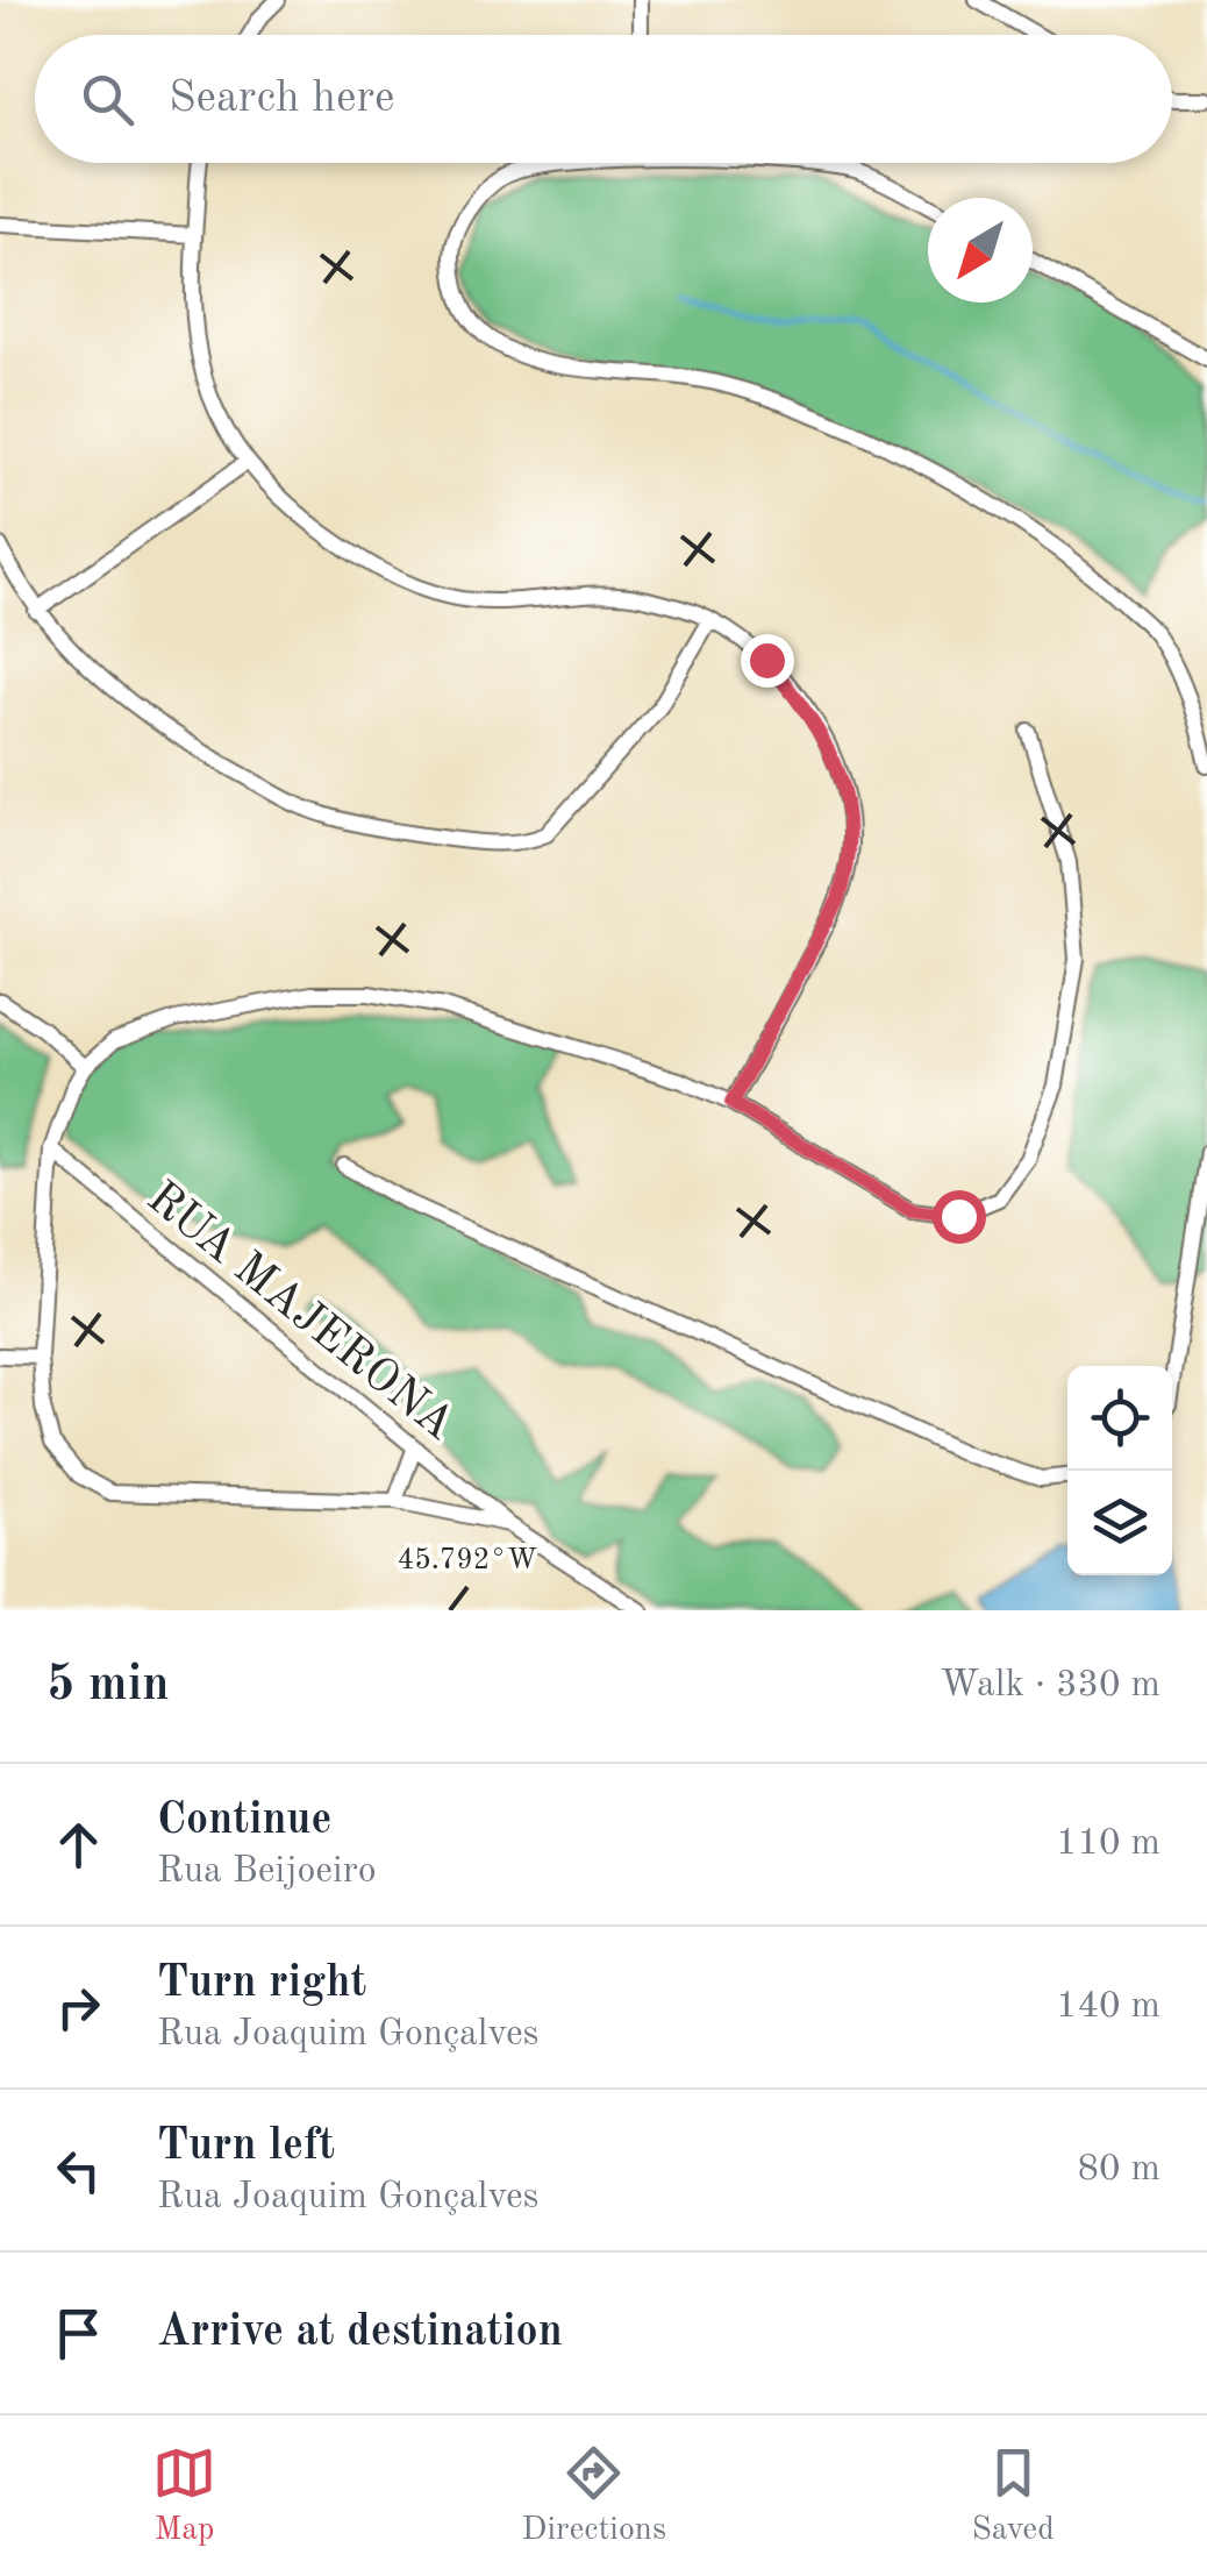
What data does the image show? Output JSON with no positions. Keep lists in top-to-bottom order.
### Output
{
  "streets": {
    "street": ["RUA MAJERONA"]
  },
  "north": "bottom left",
  "page": {
    "search": "Search here",
    "heading": ["5 min", "Walk · 330 m"],
    "list": [
      ["Continue", "Rua Beijoeiro", "110 m"],
      ["Turn right", "Rua Joaquim Gonçalves", "140 m"],
      ["Turn left", "Rua Joaquim Gonçalves", "80 m"],
      "Arrive at destination"
    ],
    "nav": ["Map", "Directions", "Saved"]
  },
  "coordinates": ["45.792°W"]
}
